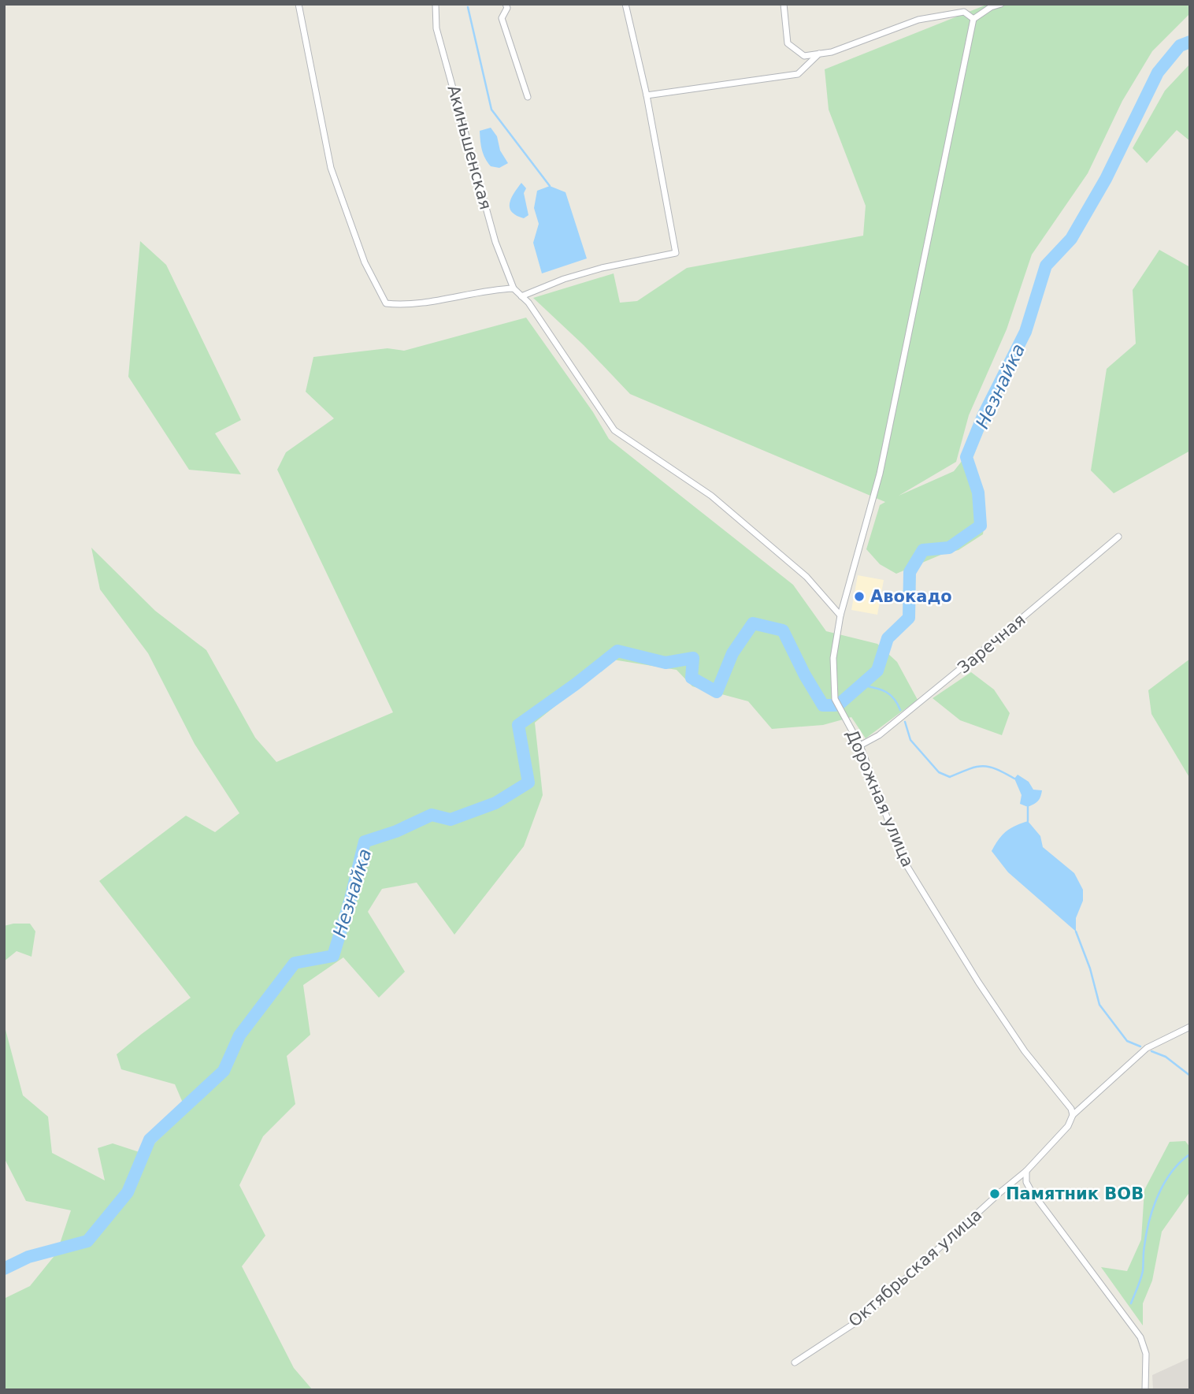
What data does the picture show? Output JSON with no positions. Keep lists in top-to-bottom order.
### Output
{
  "streets": {
    "street": [
      "Акиньшенская",
      "Заречная",
      "Дорожная улица",
      "Октябрьская улица"
    ]
  },
  "crossings": [
    ["Заречная", "Дорожная улица"],
    ["Дорожная улица", "Октябрьская улица"]
  ],
  "water": ["Незнайка"],
  "places": ["Авокадо", "Памятник ВОВ"]
}
